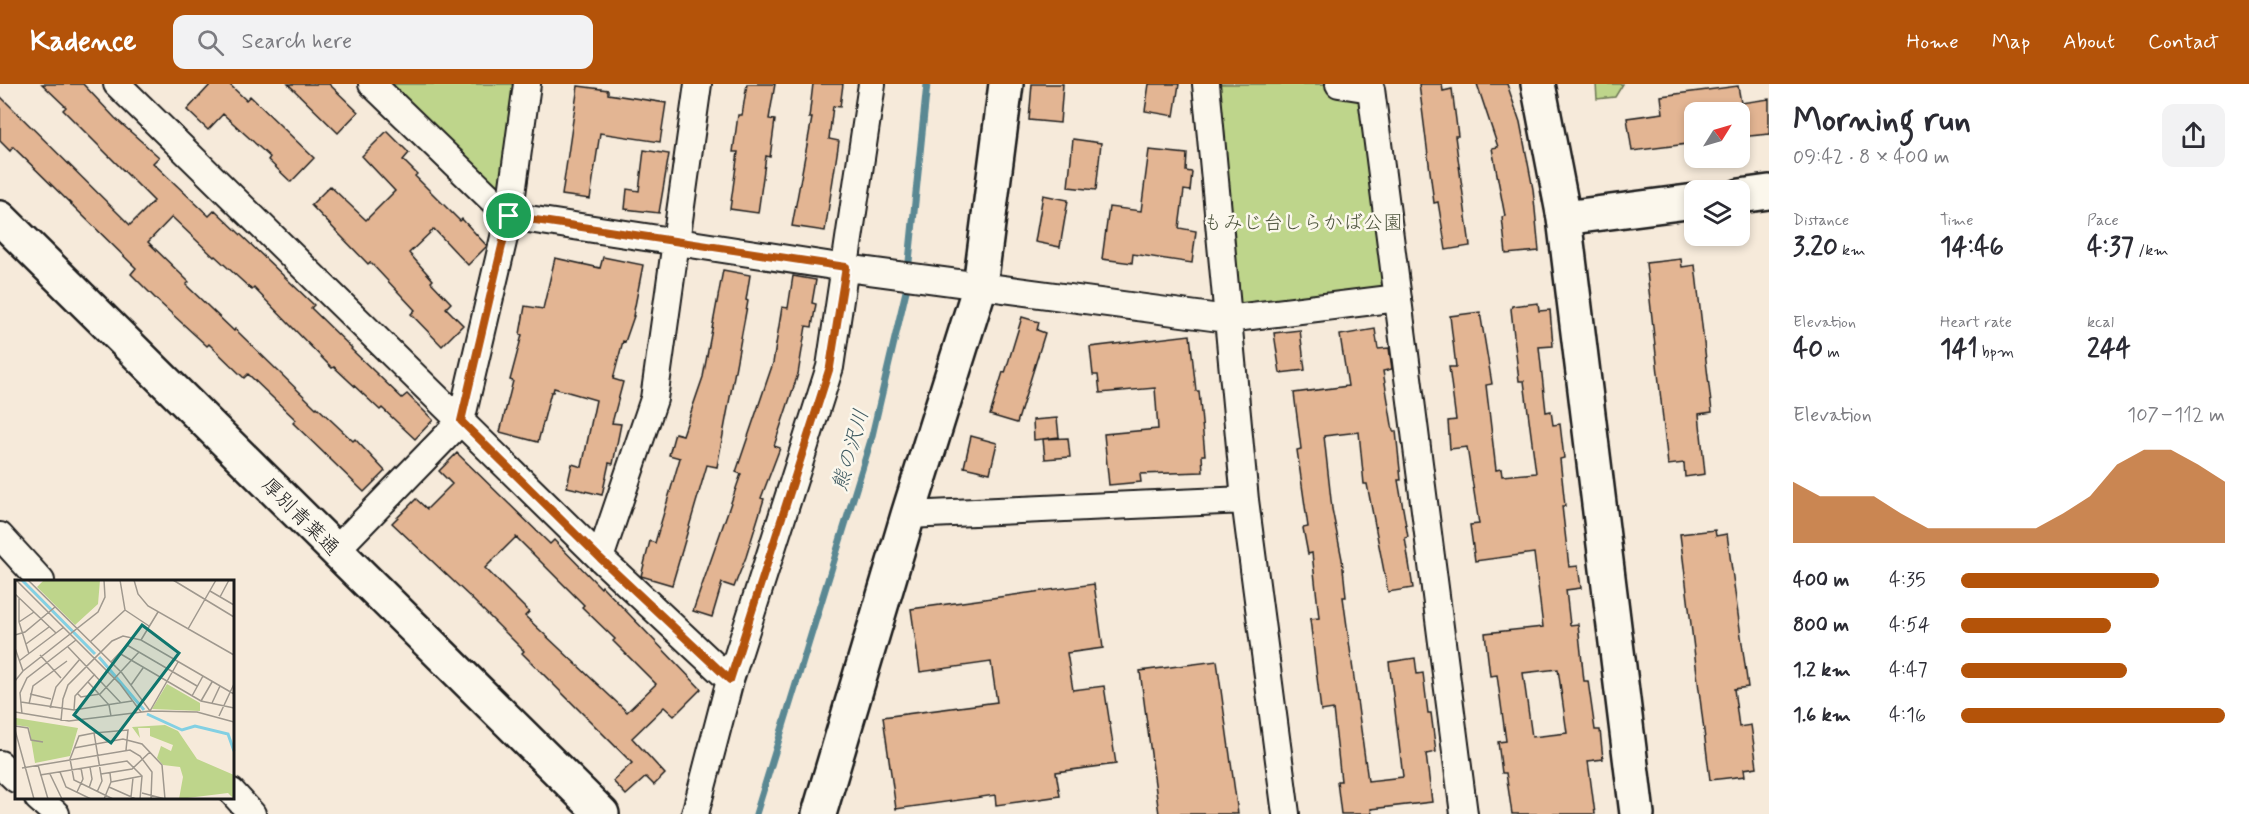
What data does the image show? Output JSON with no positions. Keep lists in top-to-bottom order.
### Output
{
  "streets": {
    "street": ["厚別青葉通"]
  },
  "water": ["熊の沢川"],
  "parks": ["もみじ台しらかば公園"],
  "north": "top right",
  "page": {
    "header": "Kadence",
    "search": "Search here",
    "nav": [
      "Home",
      "Map",
      "About",
      "Contact"
    ],
    "heading": ["Morning run", "09:42 · 8 × 400 m"],
    "stats": [
      ["Distance", "3.20 km"],
      ["Time", "14:46"],
      ["Pace", "4:37 /km"],
      ["Elevation", "40 m"],
      ["Heart rate", "141 bpm"],
      ["kcal", "244"]
    ],
    "chart": ["Elevation", "107–112 m"],
    "list": [
      {
        "name": "400 m",
        "note": "4:35"
      },
      {
        "name": "800 m",
        "note": "4:54"
      },
      {
        "name": "1.2 km",
        "note": "4:47"
      },
      {
        "name": "1.6 km",
        "note": "4:16"
      }
    ]
  }
}
